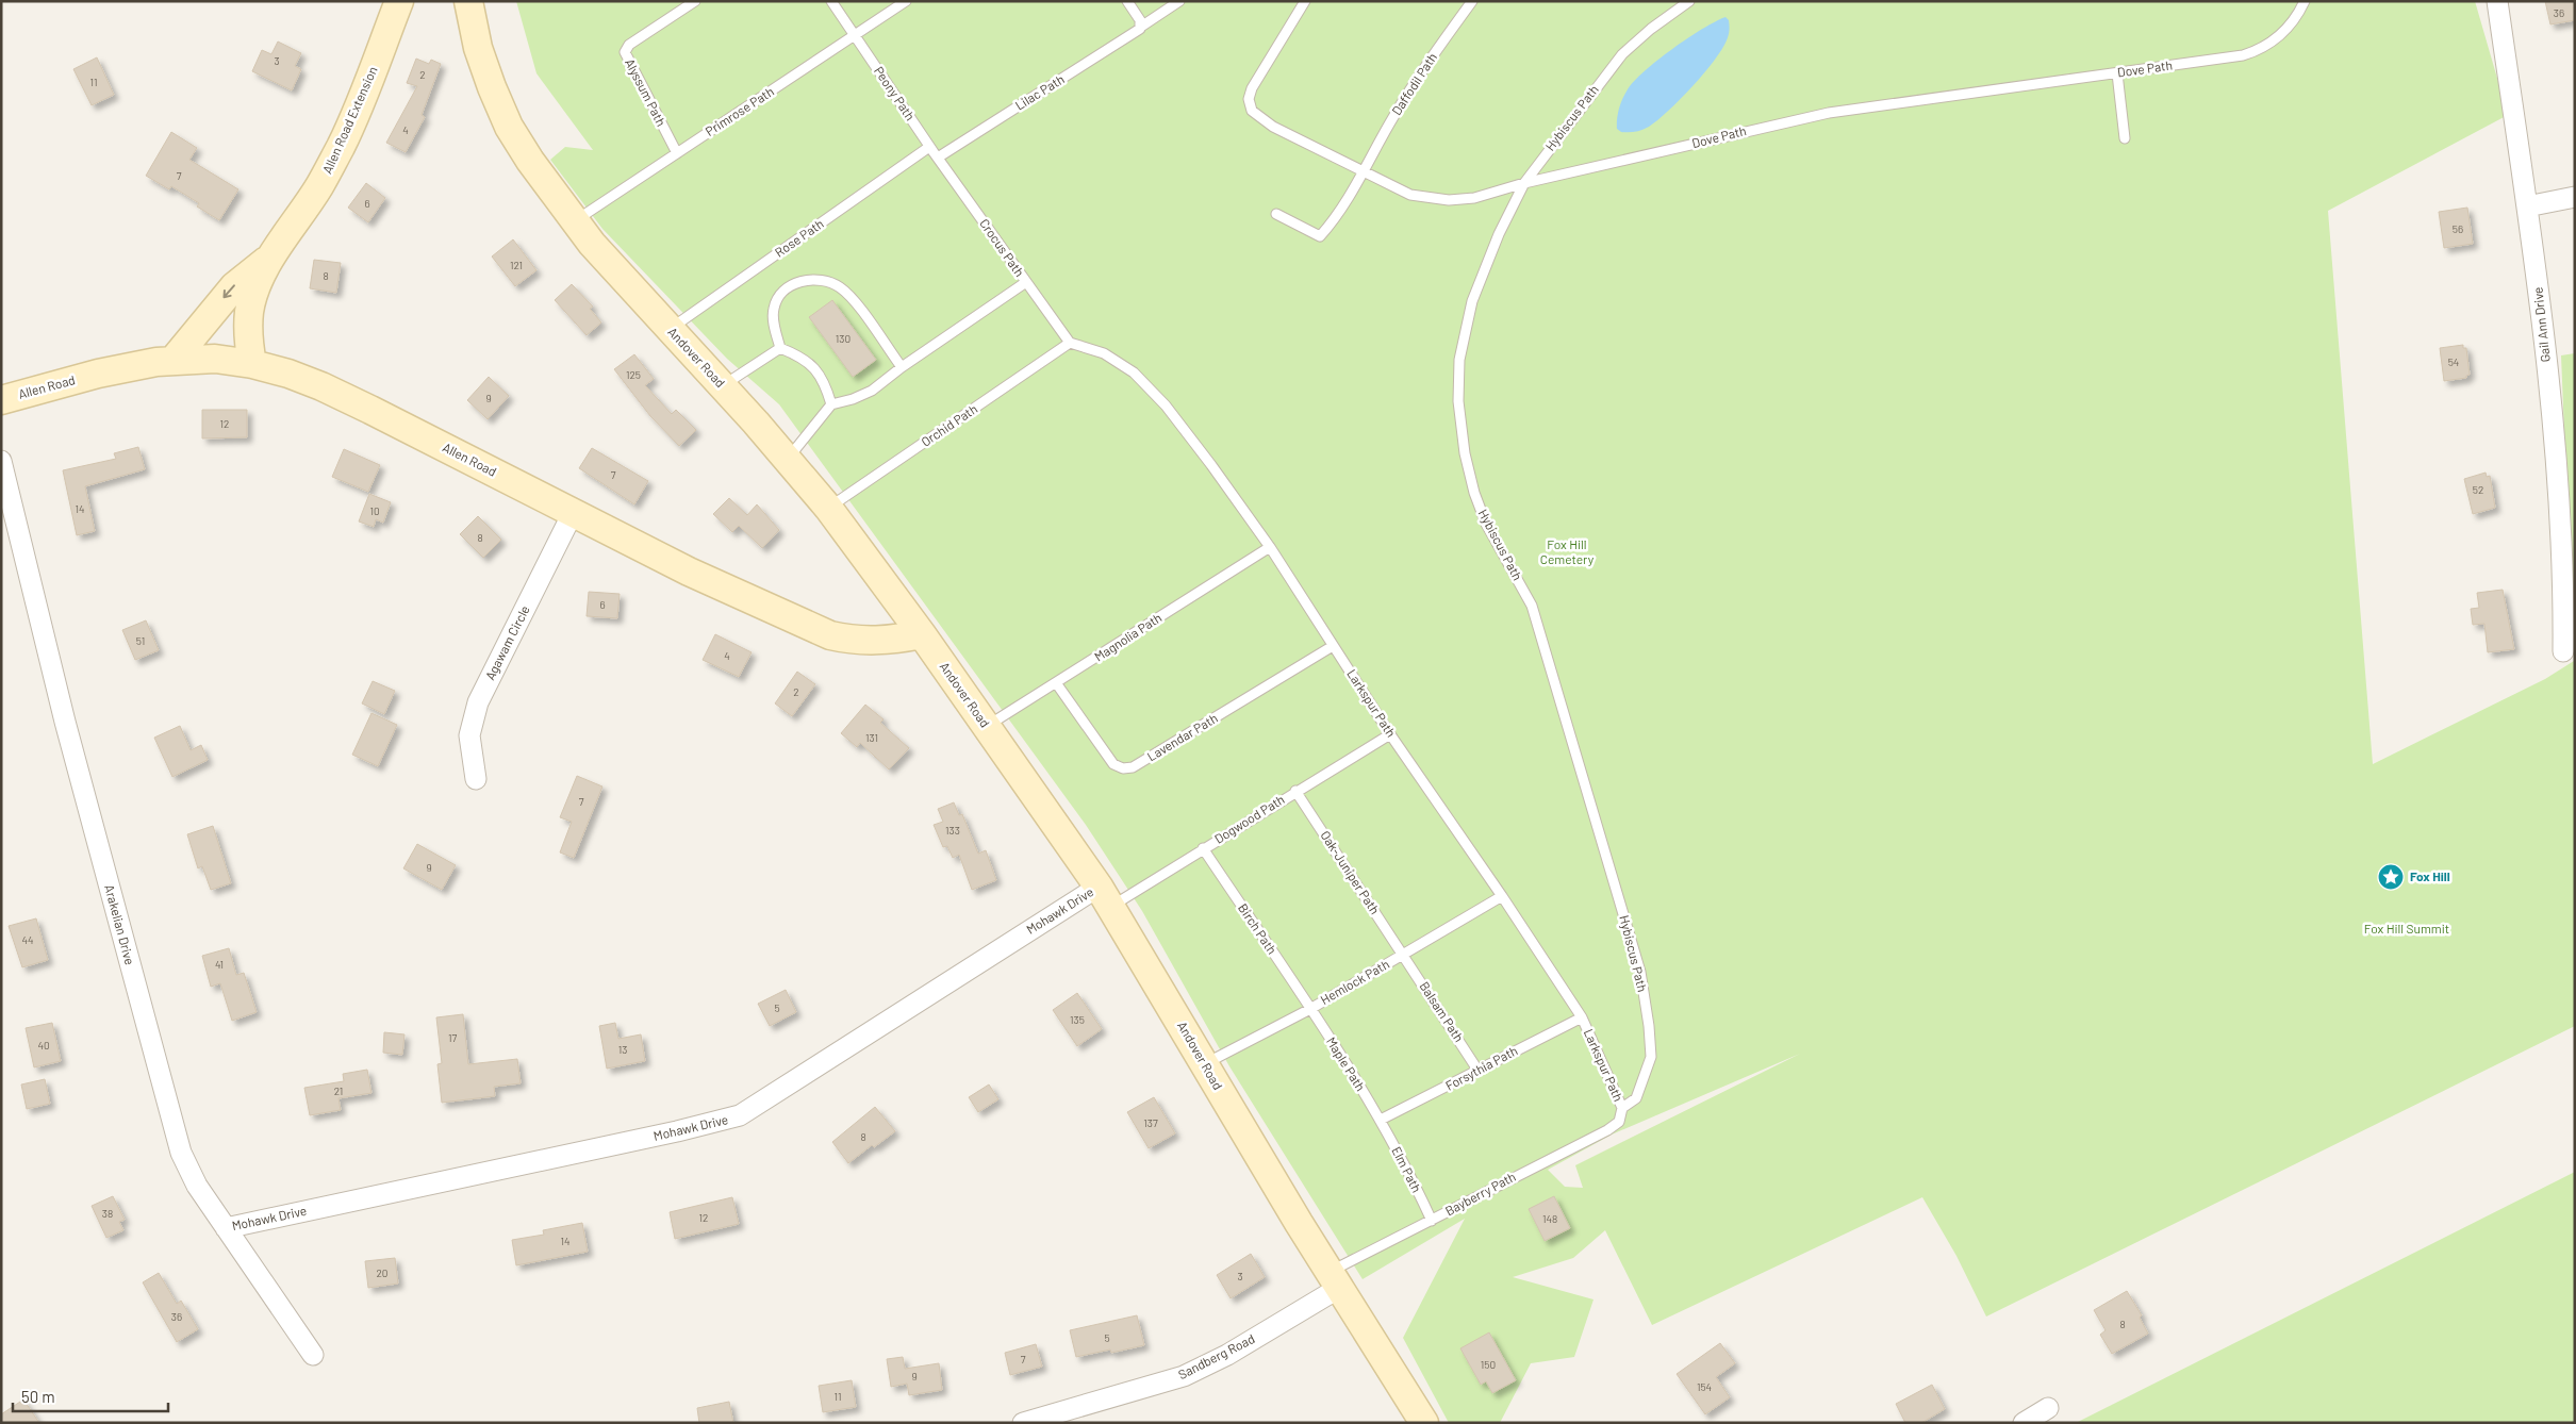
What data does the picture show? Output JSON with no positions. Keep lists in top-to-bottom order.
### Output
{
  "streets": {
    "main road": ["Allen Road Extension", "Andover Road", "Allen Road"],
    "street": [
      "Gail Ann Drive",
      "Agawam Circle",
      "Mohawk Drive",
      "Arakelian Drive",
      "Sandberg Road"
    ],
    "lane": [
      "Dove Path",
      "Daffodil Path",
      "Alyssum Path",
      "Lilac Path",
      "Peony Path",
      "Primrose Path",
      "Hybiscus Path",
      "Rose Path",
      "Crocus Path",
      "Orchid Path",
      "Magnolia Path",
      "Larkspur Path",
      "Lavendar Path",
      "Dogwood Path",
      "Oak-Juniper Path",
      "Birch Path",
      "Hemlock Path",
      "Balsam Path",
      "Maple Path",
      "Forsythia Path",
      "Elm Path",
      "Bayberry Path"
    ]
  },
  "crossings": [
    ["Dove Path", "Daffodil Path"],
    ["Dove Path", "Hybiscus Path"],
    ["Alyssum Path", "Primrose Path"],
    ["Lilac Path", "Peony Path"],
    ["Lilac Path", "Rose Path"],
    ["Lilac Path", "Crocus Path"],
    ["Peony Path", "Primrose Path"],
    ["Peony Path", "Rose Path"],
    ["Peony Path", "Crocus Path"],
    ["Primrose Path", "Andover Road"],
    ["Hybiscus Path", "Larkspur Path"],
    ["Hybiscus Path", "Bayberry Path"],
    ["Allen Road Extension", "Allen Road"],
    ["Rose Path", "Crocus Path"],
    ["Rose Path", "Andover Road"],
    ["Crocus Path", "Orchid Path"],
    ["Crocus Path", "Larkspur Path"],
    ["Andover Road", "Allen Road"],
    ["Andover Road", "Orchid Path"],
    ["Andover Road", "Magnolia Path"],
    ["Andover Road", "Dogwood Path"],
    ["Andover Road", "Mohawk Drive"],
    ["Andover Road", "Hemlock Path"],
    ["Andover Road", "Bayberry Path"],
    ["Andover Road", "Sandberg Road"],
    ["Allen Road", "Agawam Circle"],
    ["Orchid Path", "Larkspur Path"],
    ["Magnolia Path", "Larkspur Path"],
    ["Magnolia Path", "Lavendar Path"],
    ["Larkspur Path", "Lavendar Path"],
    ["Larkspur Path", "Dogwood Path"],
    ["Larkspur Path", "Hemlock Path"],
    ["Larkspur Path", "Forsythia Path"],
    ["Larkspur Path", "Bayberry Path"],
    ["Dogwood Path", "Oak-Juniper Path"],
    ["Dogwood Path", "Mohawk Drive"],
    ["Dogwood Path", "Birch Path"],
    ["Oak-Juniper Path", "Hemlock Path"],
    ["Oak-Juniper Path", "Balsam Path"],
    ["Mohawk Drive", "Arakelian Drive"],
    ["Birch Path", "Hemlock Path"],
    ["Birch Path", "Maple Path"],
    ["Hemlock Path", "Balsam Path"],
    ["Hemlock Path", "Maple Path"],
    ["Balsam Path", "Forsythia Path"],
    ["Maple Path", "Forsythia Path"],
    ["Maple Path", "Elm Path"],
    ["Forsythia Path", "Elm Path"],
    ["Elm Path", "Bayberry Path"],
    ["Bayberry Path", "Sandberg Road"]
  ],
  "parks": ["Fox Hill Cemetery", "Fox Hill Summit"],
  "places": {
    "place": ["Fox Hill"]
  },
  "house_numbers": [
    "36",
    "3",
    "2",
    "11",
    "4",
    "7",
    "6",
    "56",
    "121",
    "8",
    "130",
    "54",
    "125",
    "9",
    "12",
    "7",
    "52",
    "14",
    "10",
    "8",
    "6",
    "51",
    "4",
    "2",
    "131",
    "7",
    "133",
    "9",
    "44",
    "41",
    "5",
    "135",
    "17",
    "40",
    "13",
    "21",
    "137",
    "8",
    "38",
    "12",
    "148",
    "14",
    "20",
    "3",
    "36",
    "8",
    "5",
    "7",
    "150",
    "9",
    "154",
    "11"
  ],
  "scale_bar": "50 m"
}
